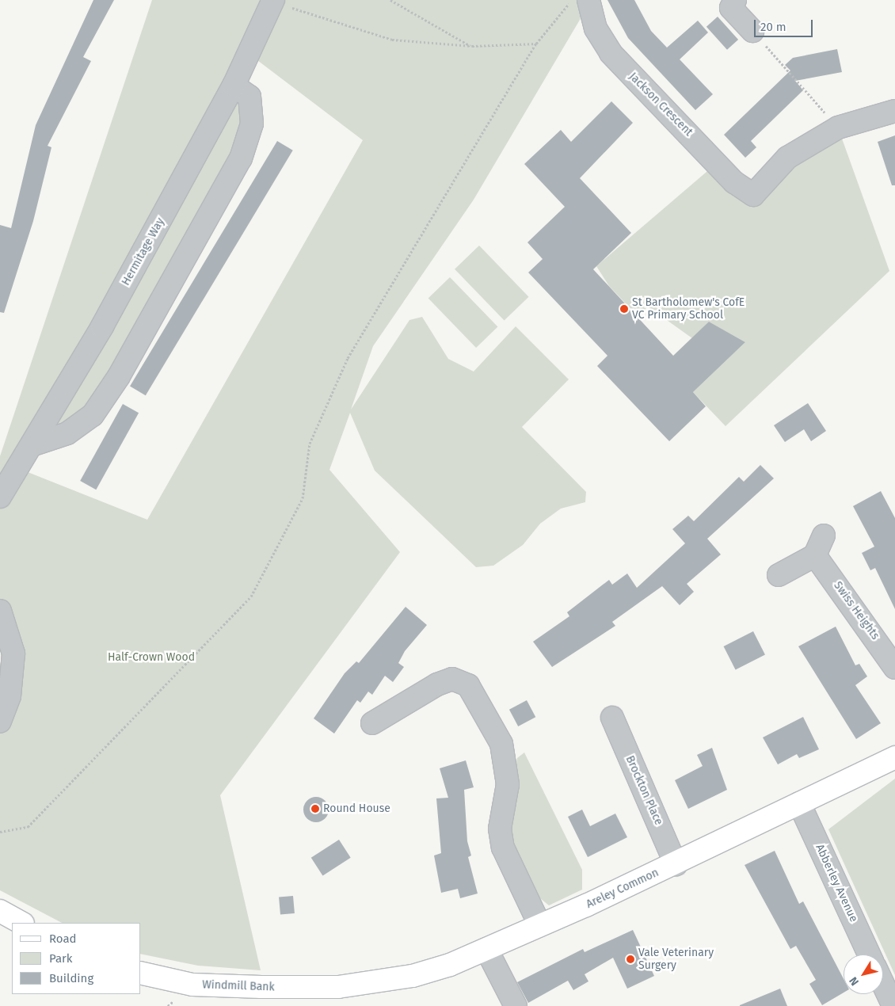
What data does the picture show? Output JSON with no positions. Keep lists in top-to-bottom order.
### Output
{
  "streets": {
    "main road": ["Areley Common", "Windmill Bank"],
    "street": [
      "Jackson Crescent",
      "Hermitage Way",
      "Swiss Heights",
      "Brockton Place",
      "Abberley Avenue"
    ]
  },
  "crossings": [
    ["Brockton Place", "Areley Common"],
    ["Abberley Avenue", "Areley Common"],
    ["Areley Common", "Windmill Bank"]
  ],
  "parks": ["Half-Crown Wood"],
  "places": ["St Bartholomew's CofE VC Primary School", "Round House", "Vale Veterinary Surgery"],
  "legend": ["Road", "Park", "Building"],
  "scale_bar": "20 m",
  "north": "bottom left"
}
